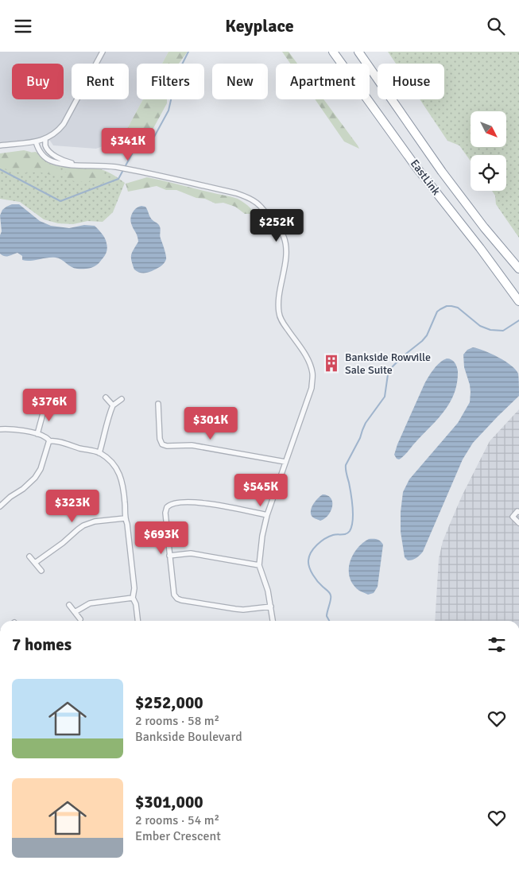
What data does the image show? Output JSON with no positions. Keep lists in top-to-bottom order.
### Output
{
  "streets": {
    "highway": ["EastLink"]
  },
  "places": {
    "building": ["Bankside Rowville Sale Suite"]
  },
  "north": "bottom right",
  "page": {
    "header": "Keyplace",
    "chip": [
      "Buy",
      "Rent",
      "Filters",
      "New",
      "Apartment",
      "House"
    ],
    "price": [
      "$341K",
      "$252K",
      "$376K",
      "$301K",
      "$545K",
      "$323K",
      "$693K"
    ],
    "heading": "7 homes",
    "list": [
      {
        "name": "$252,000",
        "note": "2 rooms · 58 m² · Bankside Boulevard"
      },
      {
        "name": "$301,000",
        "note": "2 rooms · 54 m² · Ember Crescent"
      }
    ]
  }
}
